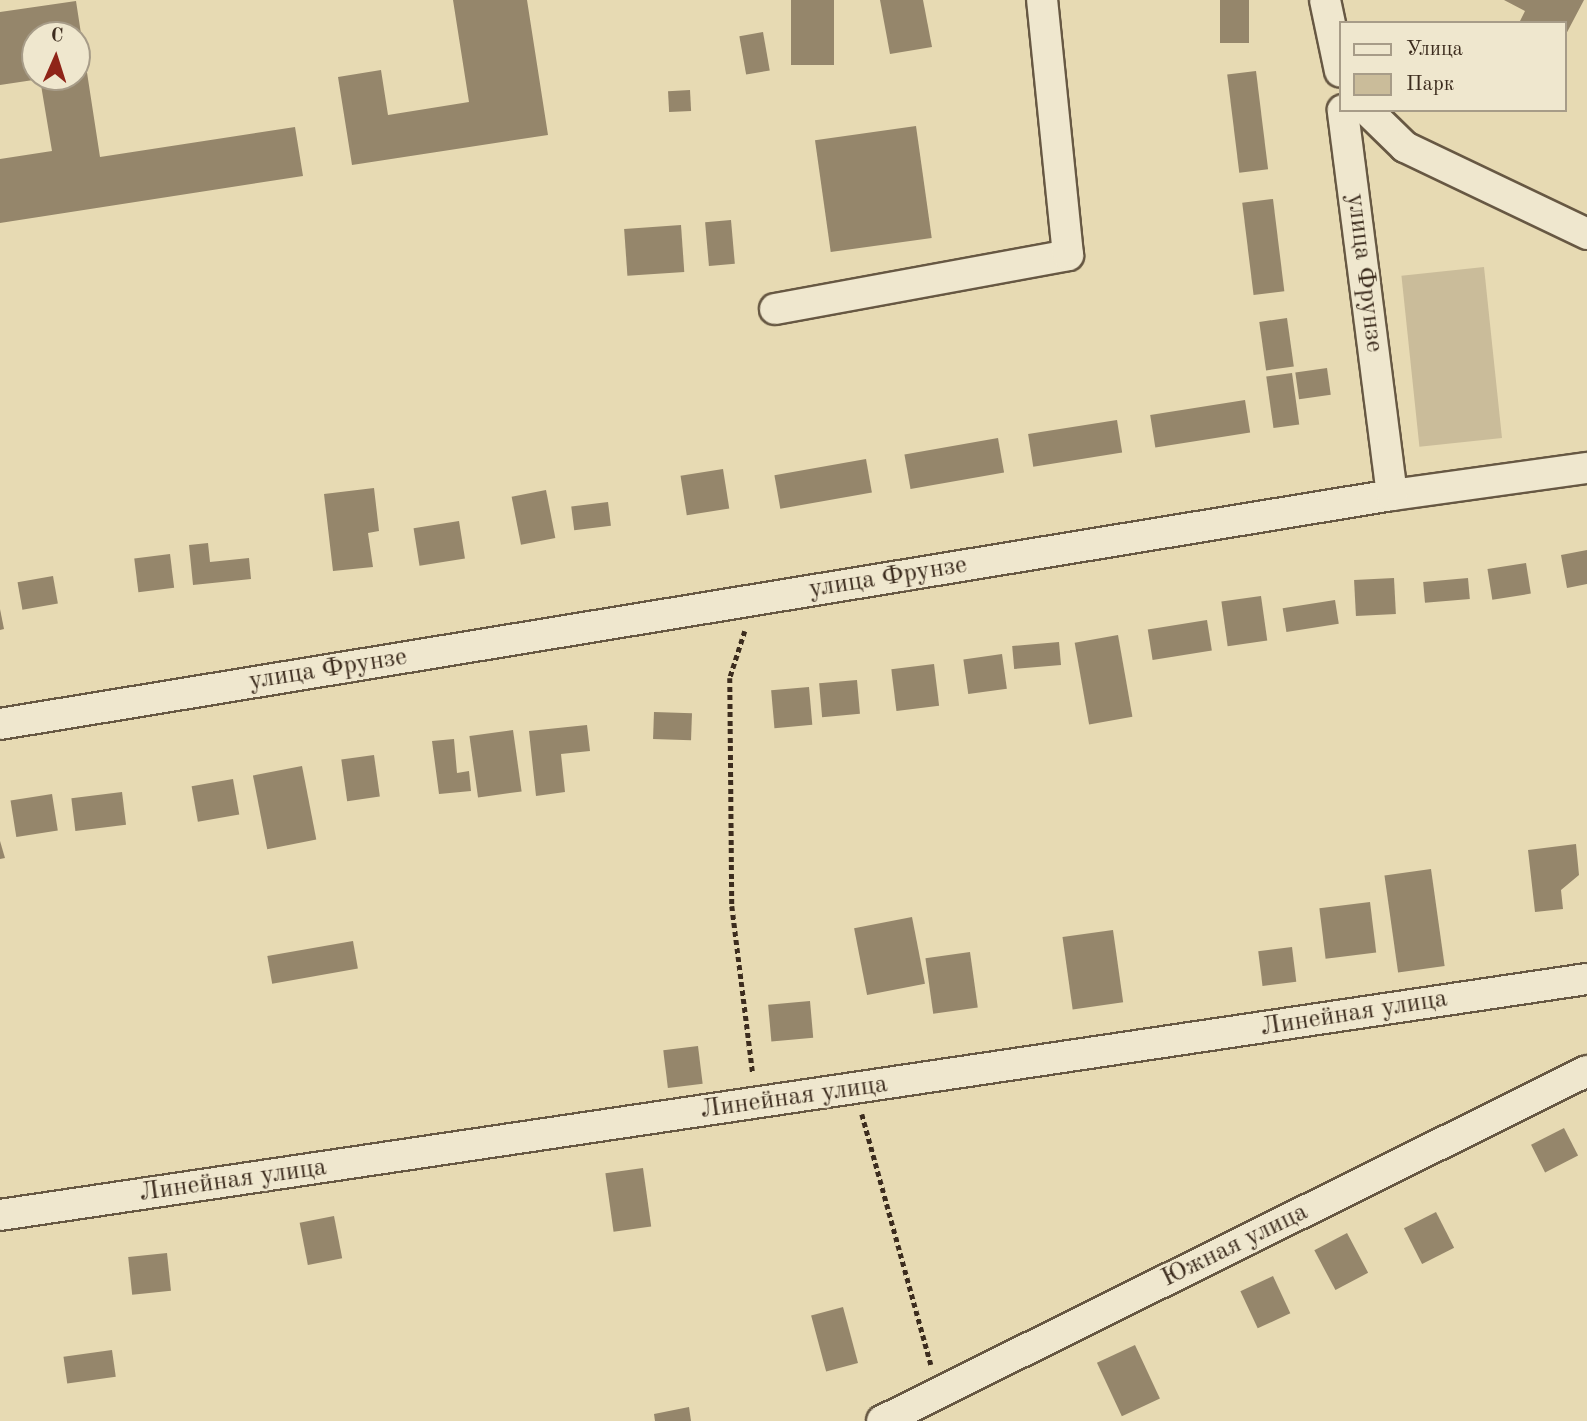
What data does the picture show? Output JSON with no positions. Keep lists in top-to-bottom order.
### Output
{
  "streets": {
    "street": ["улица Фрунзе", "Линейная улица", "Южная улица"]
  },
  "legend": ["Улица", "Парк"],
  "north": "top"
}
